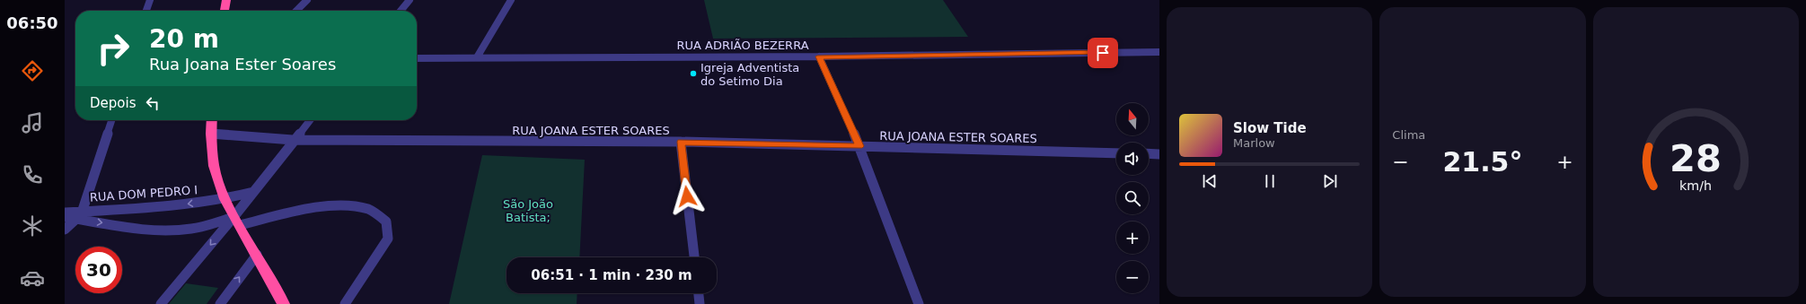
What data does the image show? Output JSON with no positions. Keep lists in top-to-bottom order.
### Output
{
  "streets": {
    "street": ["RUA ADRIÃO BEZERRA", "RUA JOANA ESTER SOARES", "RUA DOM PEDRO I"]
  },
  "parks": ["São João Batista;"],
  "places": ["Igreja Adventista do Setimo Dia"],
  "north": "top",
  "page": {
    "tabs": "06:50",
    "tile": "Clima",
    "turn": ["20 m", "Rua Joana Ester Soares"],
    "then": "Depois",
    "map_buttons": ["+", "−"],
    "song": ["Slow Tide", "Marlow"],
    "heat": ["−", "21.5°", "+"],
    "limit": "30",
    "trip": "06:51 · 1 min · 230 m",
    "gauge": ["28", "km/h"]
  }
}
